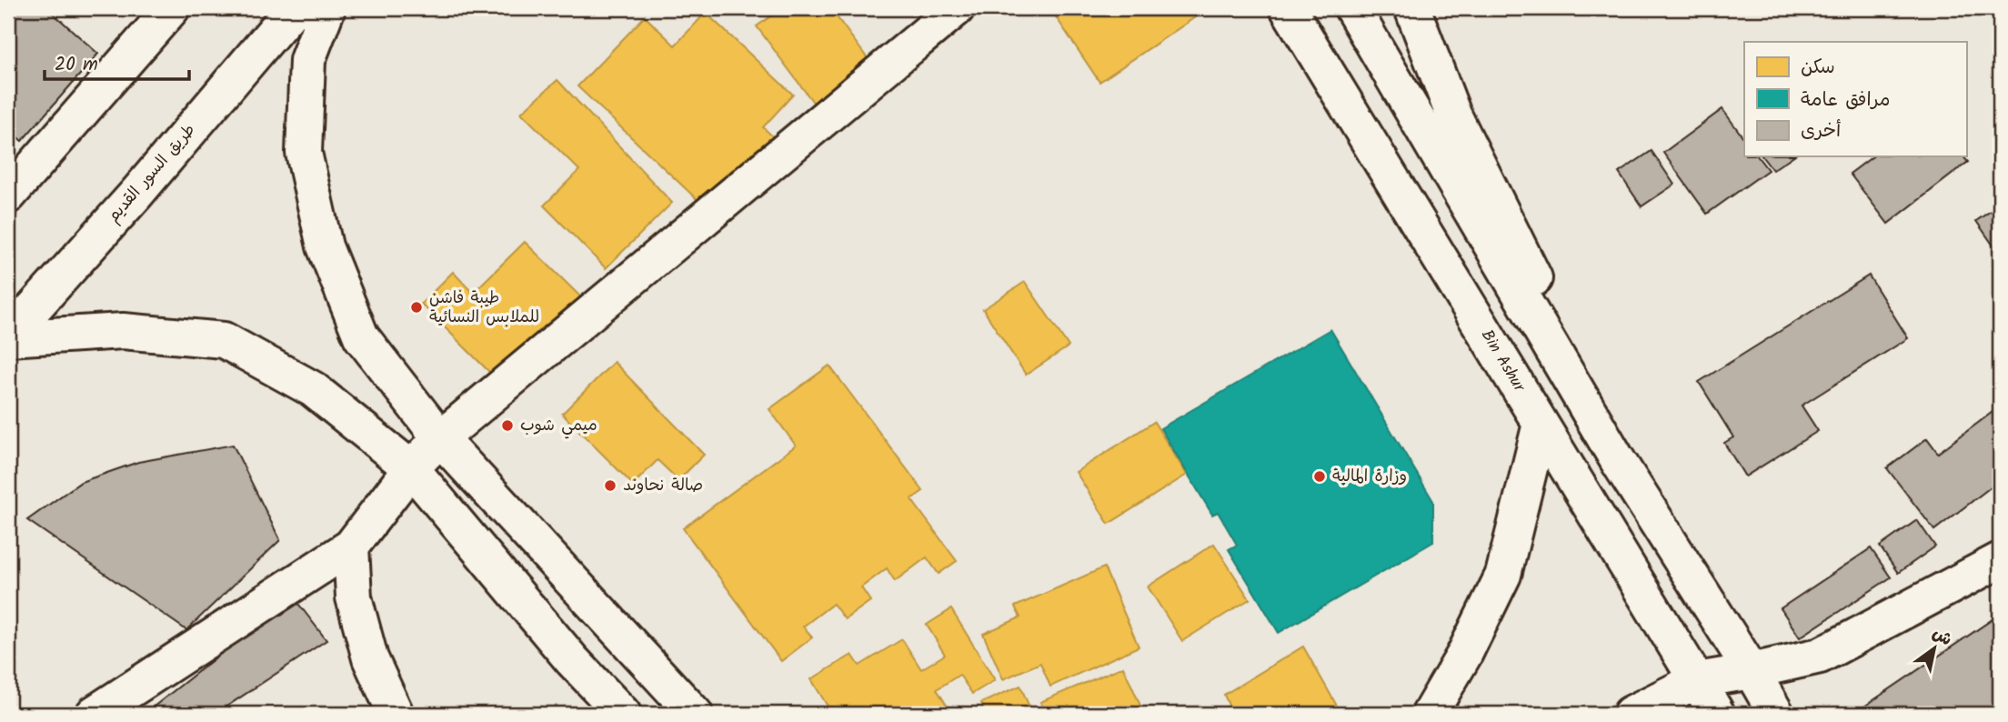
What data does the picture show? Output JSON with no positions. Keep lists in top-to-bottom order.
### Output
{
  "streets": {
    "main road": ["طريق السور القديم", "Bin Ashur"]
  },
  "places": [
    "طيبة فاشن للملابس النسائية",
    "ميمي شوب",
    "وزارة المالية",
    "صالة نحاوند"
  ],
  "legend": ["سكن", "مرافق عامة", "أخرى"],
  "scale_bar": "20 m",
  "north": "top right"
}
